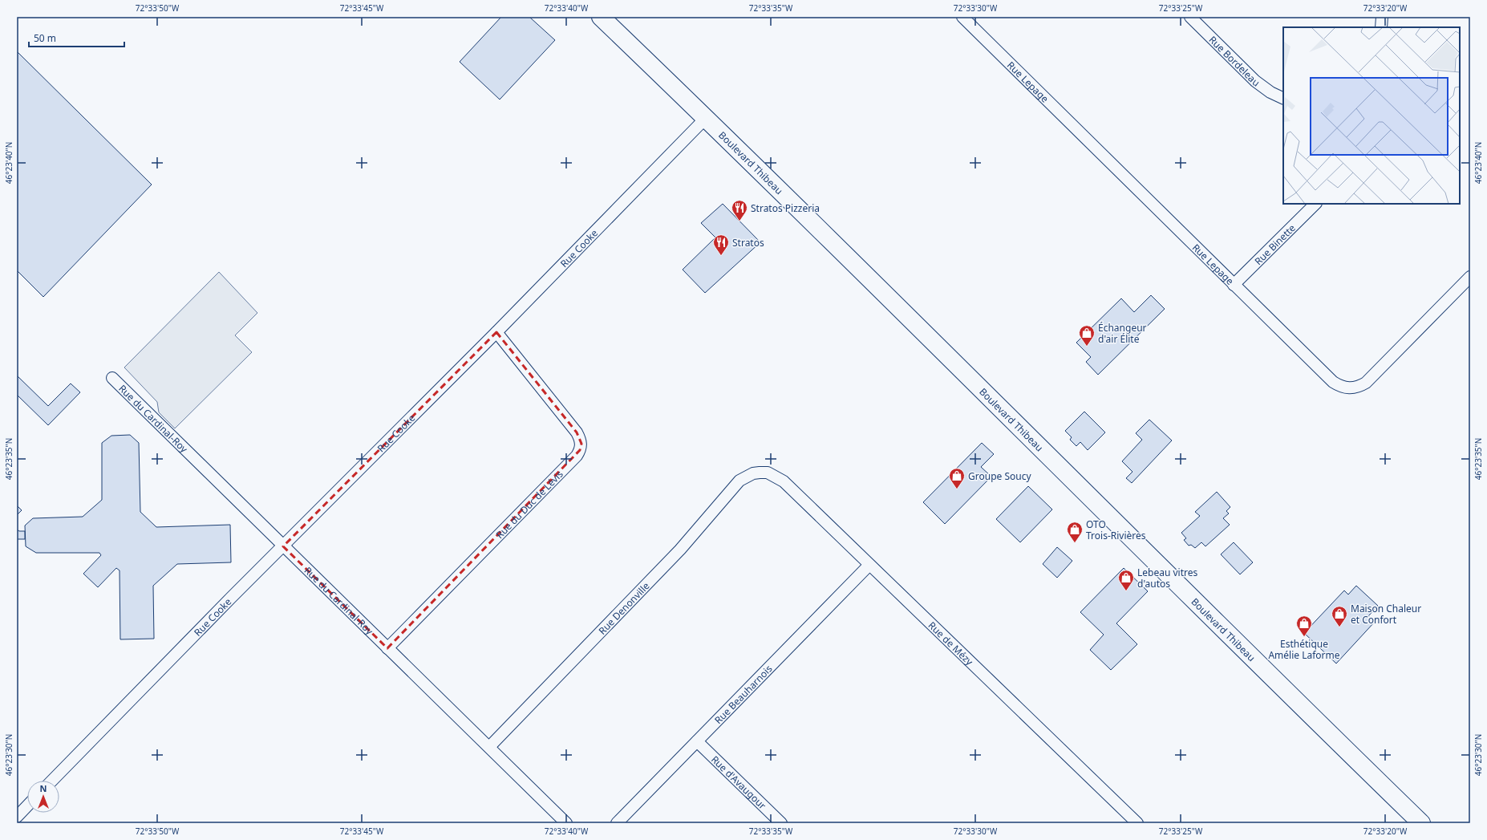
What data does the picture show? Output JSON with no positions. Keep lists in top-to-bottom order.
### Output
{
  "streets": {
    "main road": ["Boulevard Thibeau"],
    "street": [
      "Rue Bordeleau",
      "Rue Lepage",
      "Rue Binette",
      "Rue Cooke",
      "Rue du Cardinal-Roy",
      "Rue du Duc de Lévis",
      "Rue Denonville",
      "Rue de Mézy",
      "Rue Beauharnois",
      "Rue d'Avaugour"
    ]
  },
  "crossings": [
    ["Rue Lepage", "Rue Binette"],
    ["Boulevard Thibeau", "Rue Cooke"],
    ["Rue Cooke", "Rue du Cardinal-Roy"],
    ["Rue Cooke", "Rue du Duc de Lévis"],
    ["Rue du Cardinal-Roy", "Rue du Duc de Lévis"],
    ["Rue du Cardinal-Roy", "Rue Denonville"],
    ["Rue Denonville", "Rue de Mézy"],
    ["Rue de Mézy", "Rue Beauharnois"],
    ["Rue Beauharnois", "Rue d'Avaugour"]
  ],
  "places": {
    "restaurant": ["Stratos Pizzeria", "Stratos"],
    "shop": [
      "Échangeur d'air Élite",
      "Groupe Soucy",
      "OTO Trois-Rivières",
      "Lebeau vitres d'autos",
      "Maison Chaleur et Confort",
      "Esthétique Amélie Laforme"
    ]
  },
  "scale_bar": "50 m",
  "north": "top",
  "coordinates": [
    "72°33'50\"W",
    "72°33'45\"W",
    "72°33'40\"W",
    "72°33'35\"W",
    "72°33'30\"W",
    "72°33'25\"W",
    "72°33'20\"W",
    "46°23'40\"N",
    "46°23'35\"N",
    "46°23'30\"N"
  ]
}
